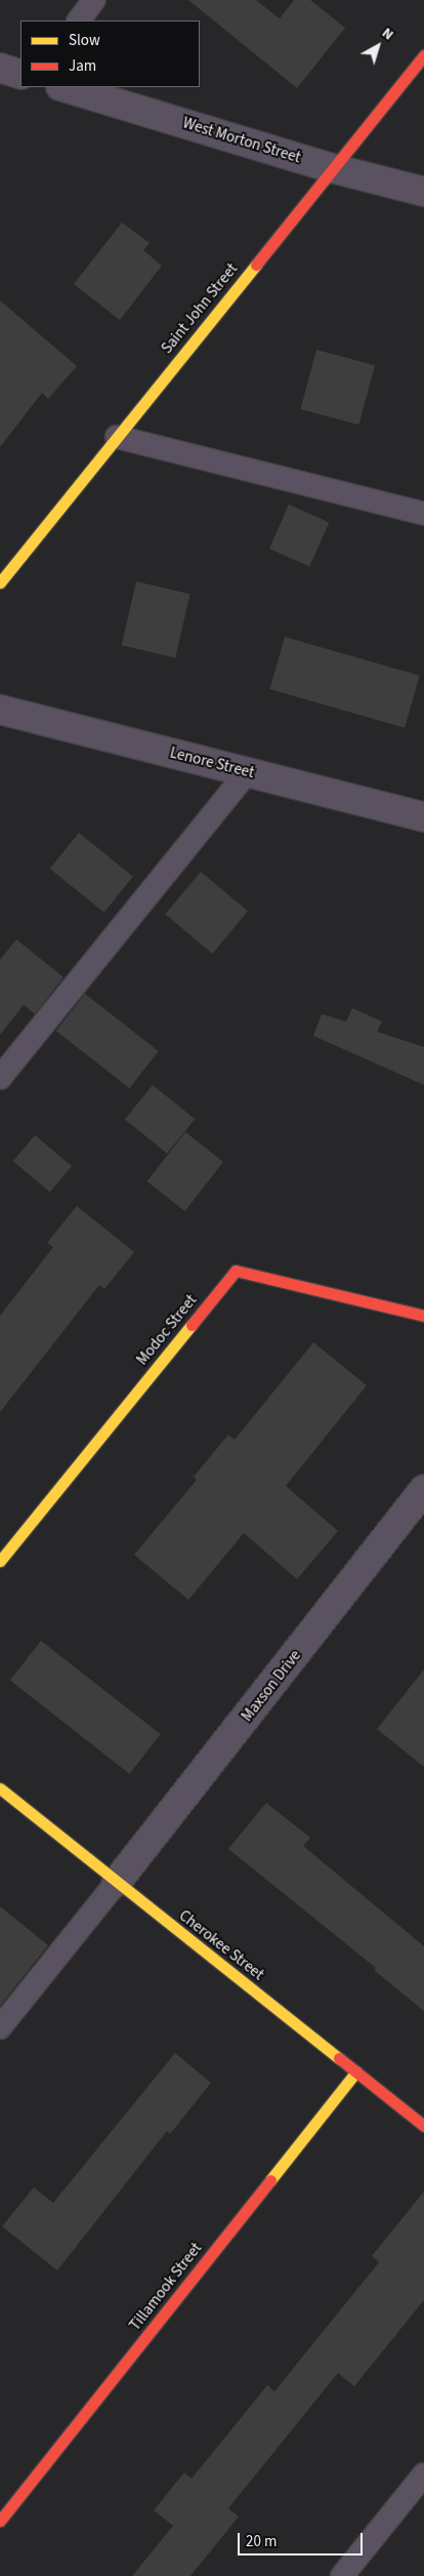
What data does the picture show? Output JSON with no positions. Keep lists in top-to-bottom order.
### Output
{
  "streets": {
    "street": [
      "West Morton Street",
      "Saint John Street",
      "Lenore Street",
      "Modoc Street",
      "Maxson Drive",
      "Cherokee Street",
      "Tillamook Street"
    ]
  },
  "crossings": [
    ["West Morton Street", "Saint John Street"],
    ["Maxson Drive", "Cherokee Street"],
    ["Cherokee Street", "Tillamook Street"]
  ],
  "legend": ["Slow", "Jam"],
  "scale_bar": "20 m",
  "north": "top right"
}
